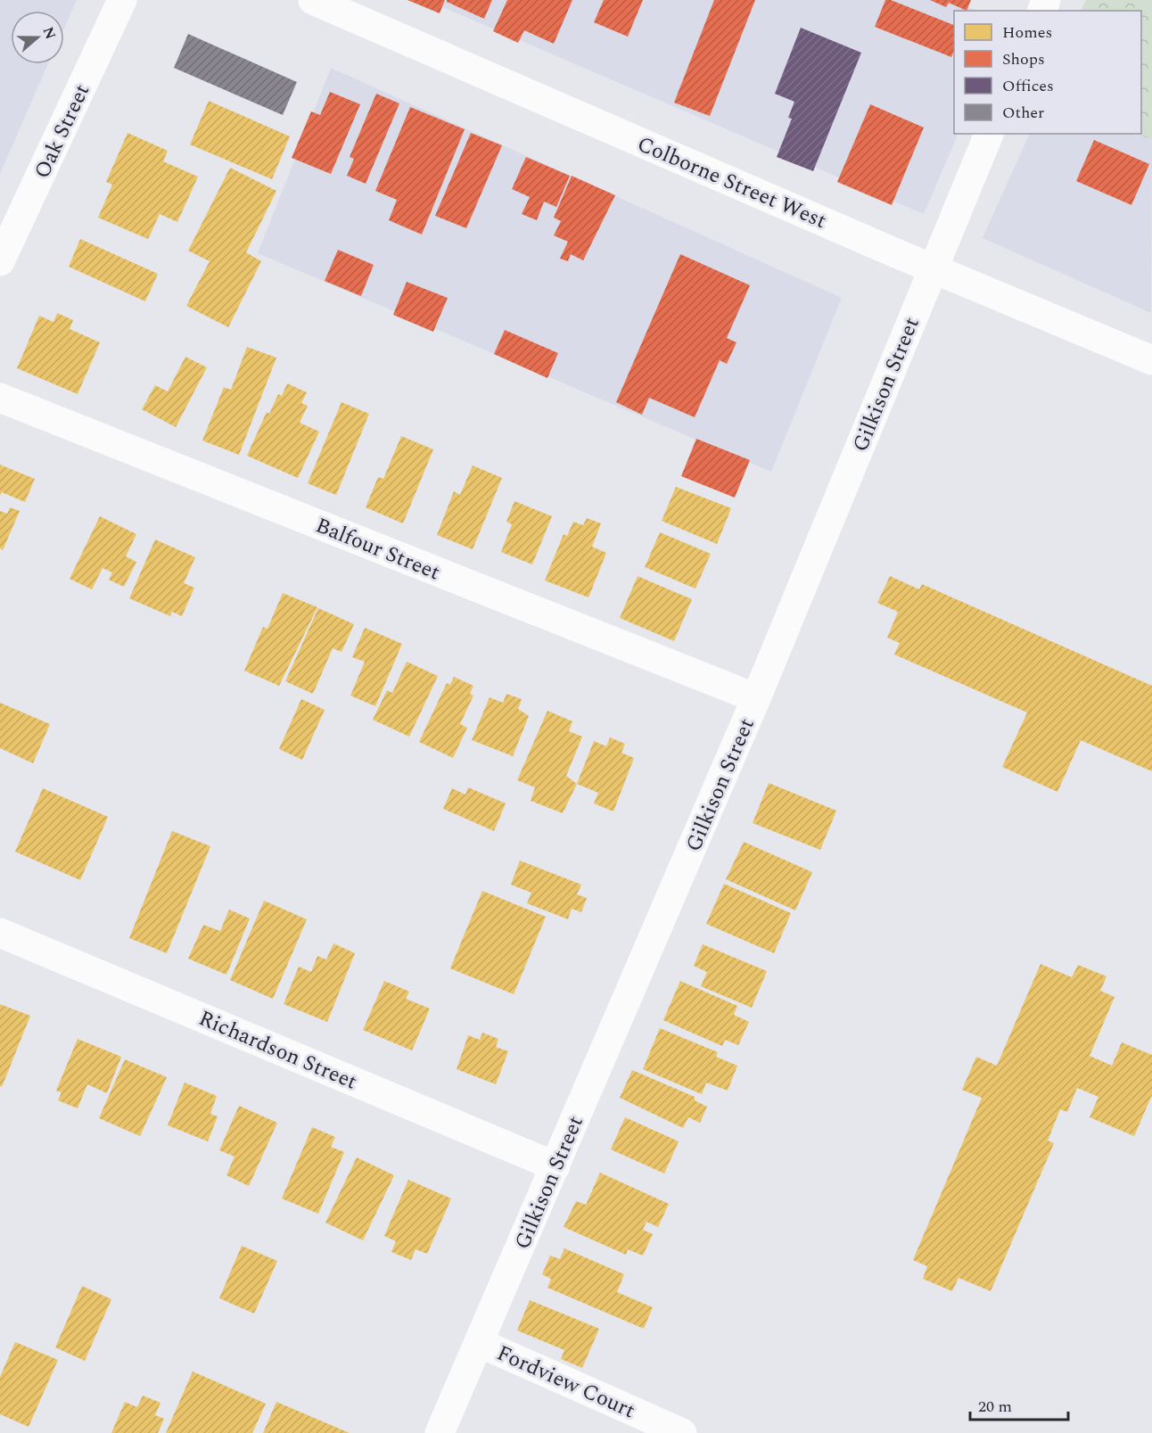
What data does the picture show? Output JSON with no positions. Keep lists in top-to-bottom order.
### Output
{
  "streets": {
    "street": [
      "Oak Street",
      "Colborne Street West",
      "Gilkison Street",
      "Balfour Street",
      "Richardson Street",
      "Fordview Court"
    ]
  },
  "crossings": [
    ["Colborne Street West", "Gilkison Street"],
    ["Gilkison Street", "Balfour Street"],
    ["Gilkison Street", "Richardson Street"],
    ["Gilkison Street", "Fordview Court"]
  ],
  "legend": [
    "Homes",
    "Shops",
    "Offices",
    "Other"
  ],
  "scale_bar": "20 m",
  "north": "right"
}
